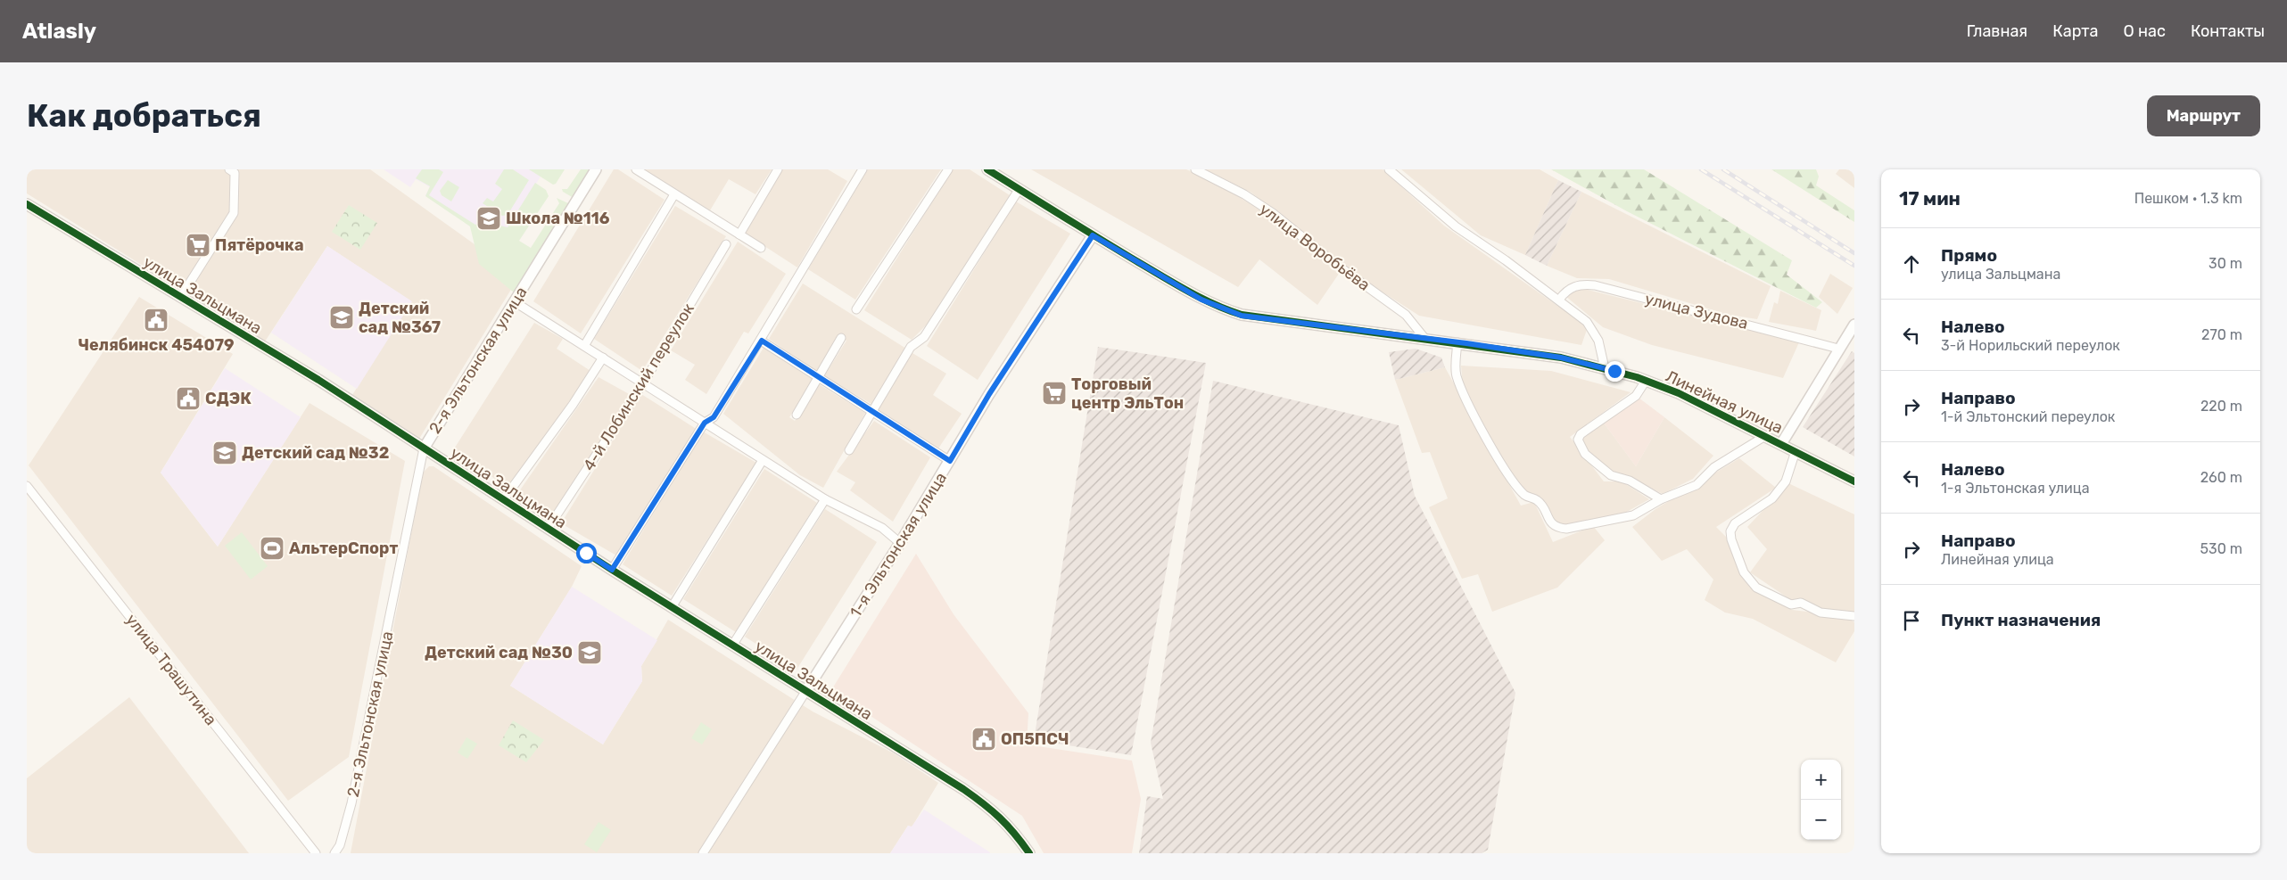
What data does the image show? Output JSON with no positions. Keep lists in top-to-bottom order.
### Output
{
  "streets": {
    "street": [
      "улица Воробьёва",
      "улица Зальцмана",
      "улица Зудова",
      "2-я Эльтонская улица",
      "4-й Лобинский переулок",
      "Линейная улица",
      "1-я Эльтонская улица",
      "улица Трашутина"
    ]
  },
  "crossings": [
    ["улица Воробьёва", "Линейная улица"],
    ["улица Зальцмана", "2-я Эльтонская улица"],
    ["улица Зальцмана", "4-й Лобинский переулок"],
    ["улица Зальцмана", "1-я Эльтонская улица"],
    ["Линейная улица", "1-я Эльтонская улица"]
  ],
  "places": {
    "school or university": [
      "Школа №116",
      "Детский сад №367",
      "Детский сад №32",
      "Детский сад №30"
    ],
    "supermarket": ["Пятёрочка", "Торговый центр ЭльТон"],
    "public building": ["Челябинск 454079", "СДЭК", "ОП5ПСЧ"],
    "sports": ["АльтерСпорт"]
  },
  "page": {
    "header": "Atlasly",
    "nav": [
      "Главная",
      "Карта",
      "О нас",
      "Контакты"
    ],
    "buttons": "Маршрут",
    "title": "Как добраться",
    "heading": ["17 мин", "Пешком · 1.3 km"],
    "list": [
      ["Прямо", "улица Зальцмана", "30 m"],
      ["Налево", "3-й Норильский переулок", "270 m"],
      ["Направо", "1-й Эльтонский переулок", "220 m"],
      ["Налево", "1-я Эльтонская улица", "260 m"],
      ["Направо", "Линейная улица", "530 m"],
      "Пункт назначения"
    ],
    "map_buttons": ["+", "−"]
  }
}
